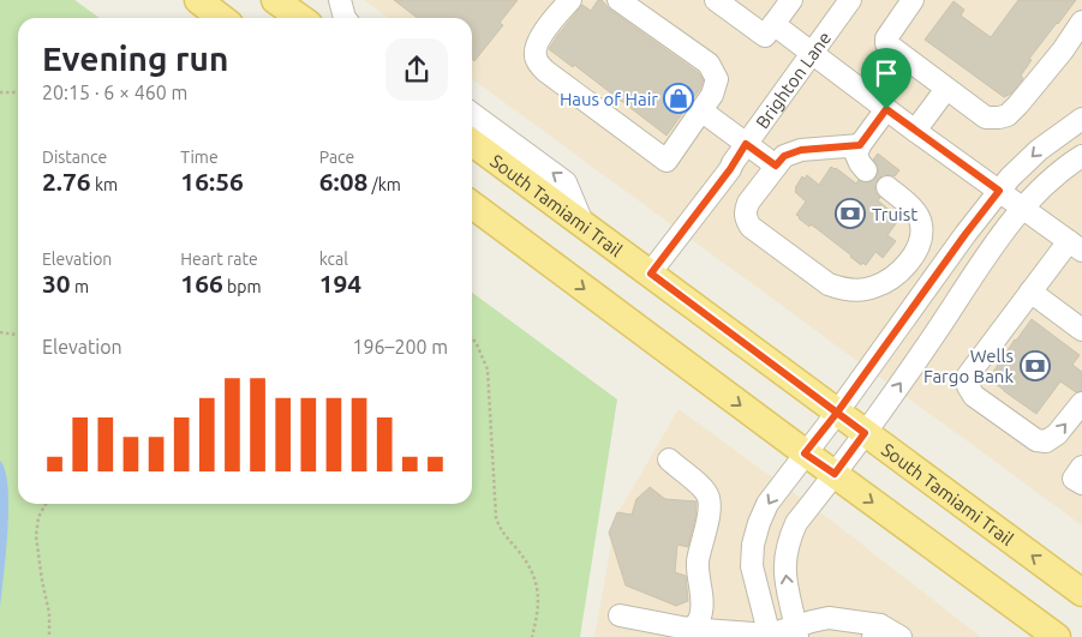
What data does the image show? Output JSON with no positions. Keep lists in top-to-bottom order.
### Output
{
  "streets": {
    "main road": ["South Tamiami Trail"],
    "street": ["Brighton Lane"]
  },
  "crossings": [
    ["Brighton Lane", "South Tamiami Trail"]
  ],
  "places": {
    "shop": ["Haus of Hair"],
    "bank": ["Truist", "Wells Fargo Bank"]
  },
  "page": {
    "heading": ["Evening run", "20:15 · 6 × 460 m"],
    "stats": [
      ["Distance", "2.76 km"],
      ["Time", "16:56"],
      ["Pace", "6:08 /km"],
      ["Elevation", "30 m"],
      ["Heart rate", "166 bpm"],
      ["kcal", "194"]
    ],
    "chart": ["Elevation", "196–200 m"]
  }
}
